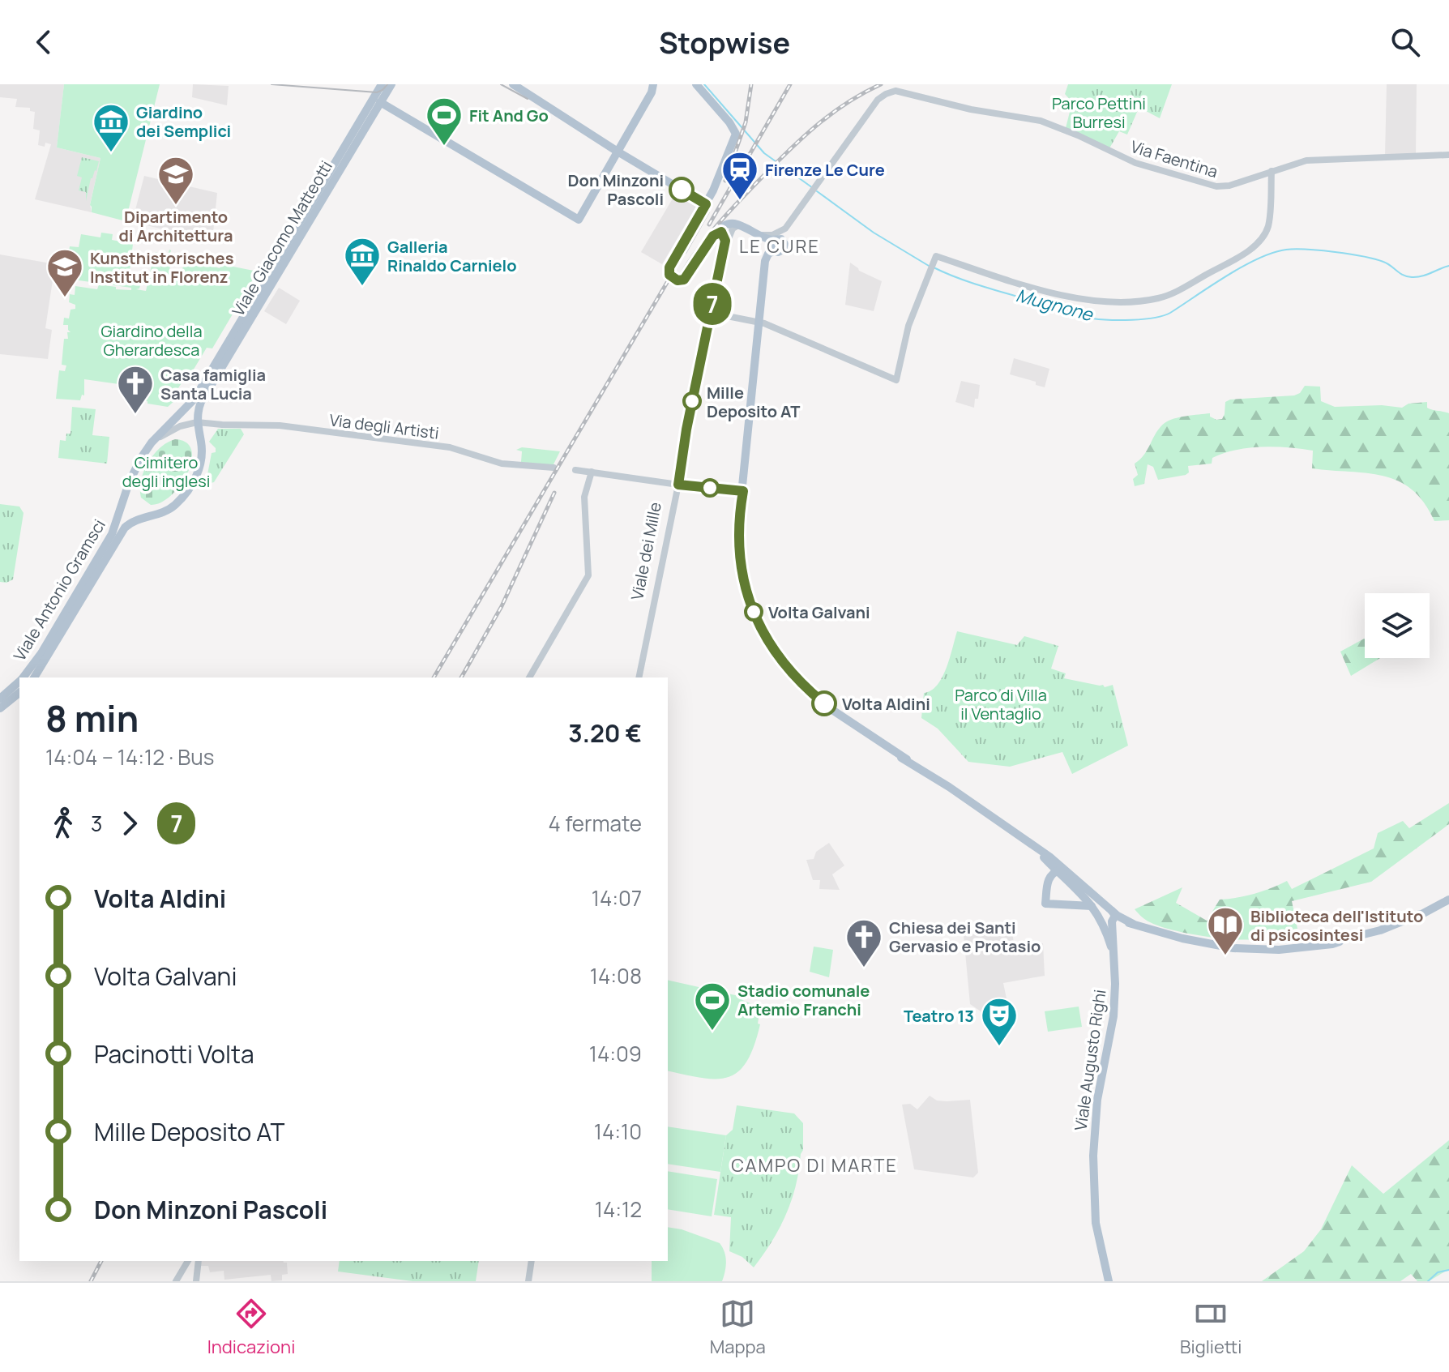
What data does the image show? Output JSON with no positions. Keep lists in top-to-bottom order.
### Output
{
  "streets": {
    "main road": [
      "Viale Giacomo Matteotti",
      "Viale dei Mille",
      "Viale Antonio Gramsci",
      "Viale Augusto Righi"
    ],
    "street": ["Via Faentina", "Via degli Artisti"]
  },
  "crossings": [
    ["Viale Giacomo Matteotti", "Viale Antonio Gramsci"],
    ["Via degli Artisti", "Viale Antonio Gramsci"]
  ],
  "districts": ["LE CURE", "CAMPO DI MARTE"],
  "water": ["Mugnone"],
  "parks": [
    "Parco Pettini Burresi",
    "Giardino della Gherardesca",
    "Cimitero degli inglesi",
    "Parco di Villa il Ventaglio"
  ],
  "places": {
    "sports": ["Fit And Go", "Stadio comunale Artemio Franchi"],
    "museum": ["Giardino dei Semplici", "Galleria Rinaldo Carnielo"],
    "other": [
      "Don Minzoni Pascoli",
      "Mille Deposito AT",
      "Volta Galvani",
      "Volta Aldini"
    ],
    "station": ["Firenze Le Cure"],
    "school or university": ["Dipartimento di Architettura", "Kunsthistorisches Institut in Florenz"],
    "church": ["Casa famiglia Santa Lucia", "Chiesa dei Santi Gervasio e Protasio"],
    "library": ["Biblioteca dell'Istituto di psicosintesi"],
    "theatre": ["Teatro 13"]
  },
  "lines": ["bus line 7"],
  "page": {
    "header": "Stopwise",
    "on_map": "7",
    "heading": ["8 min", "14:04 – 14:12 · Bus", "3.20 €"],
    "legs": ["3", "7", "4 fermate"],
    "list": [
      {
        "name": "Volta Aldini",
        "value": "14:07"
      },
      {
        "name": "Volta Galvani",
        "value": "14:08"
      },
      {
        "name": "Pacinotti Volta",
        "value": "14:09"
      },
      {
        "name": "Mille Deposito AT",
        "value": "14:10"
      },
      {
        "name": "Don Minzoni Pascoli",
        "value": "14:12"
      }
    ],
    "tabs": ["Indicazioni", "Mappa", "Biglietti"]
  }
}
